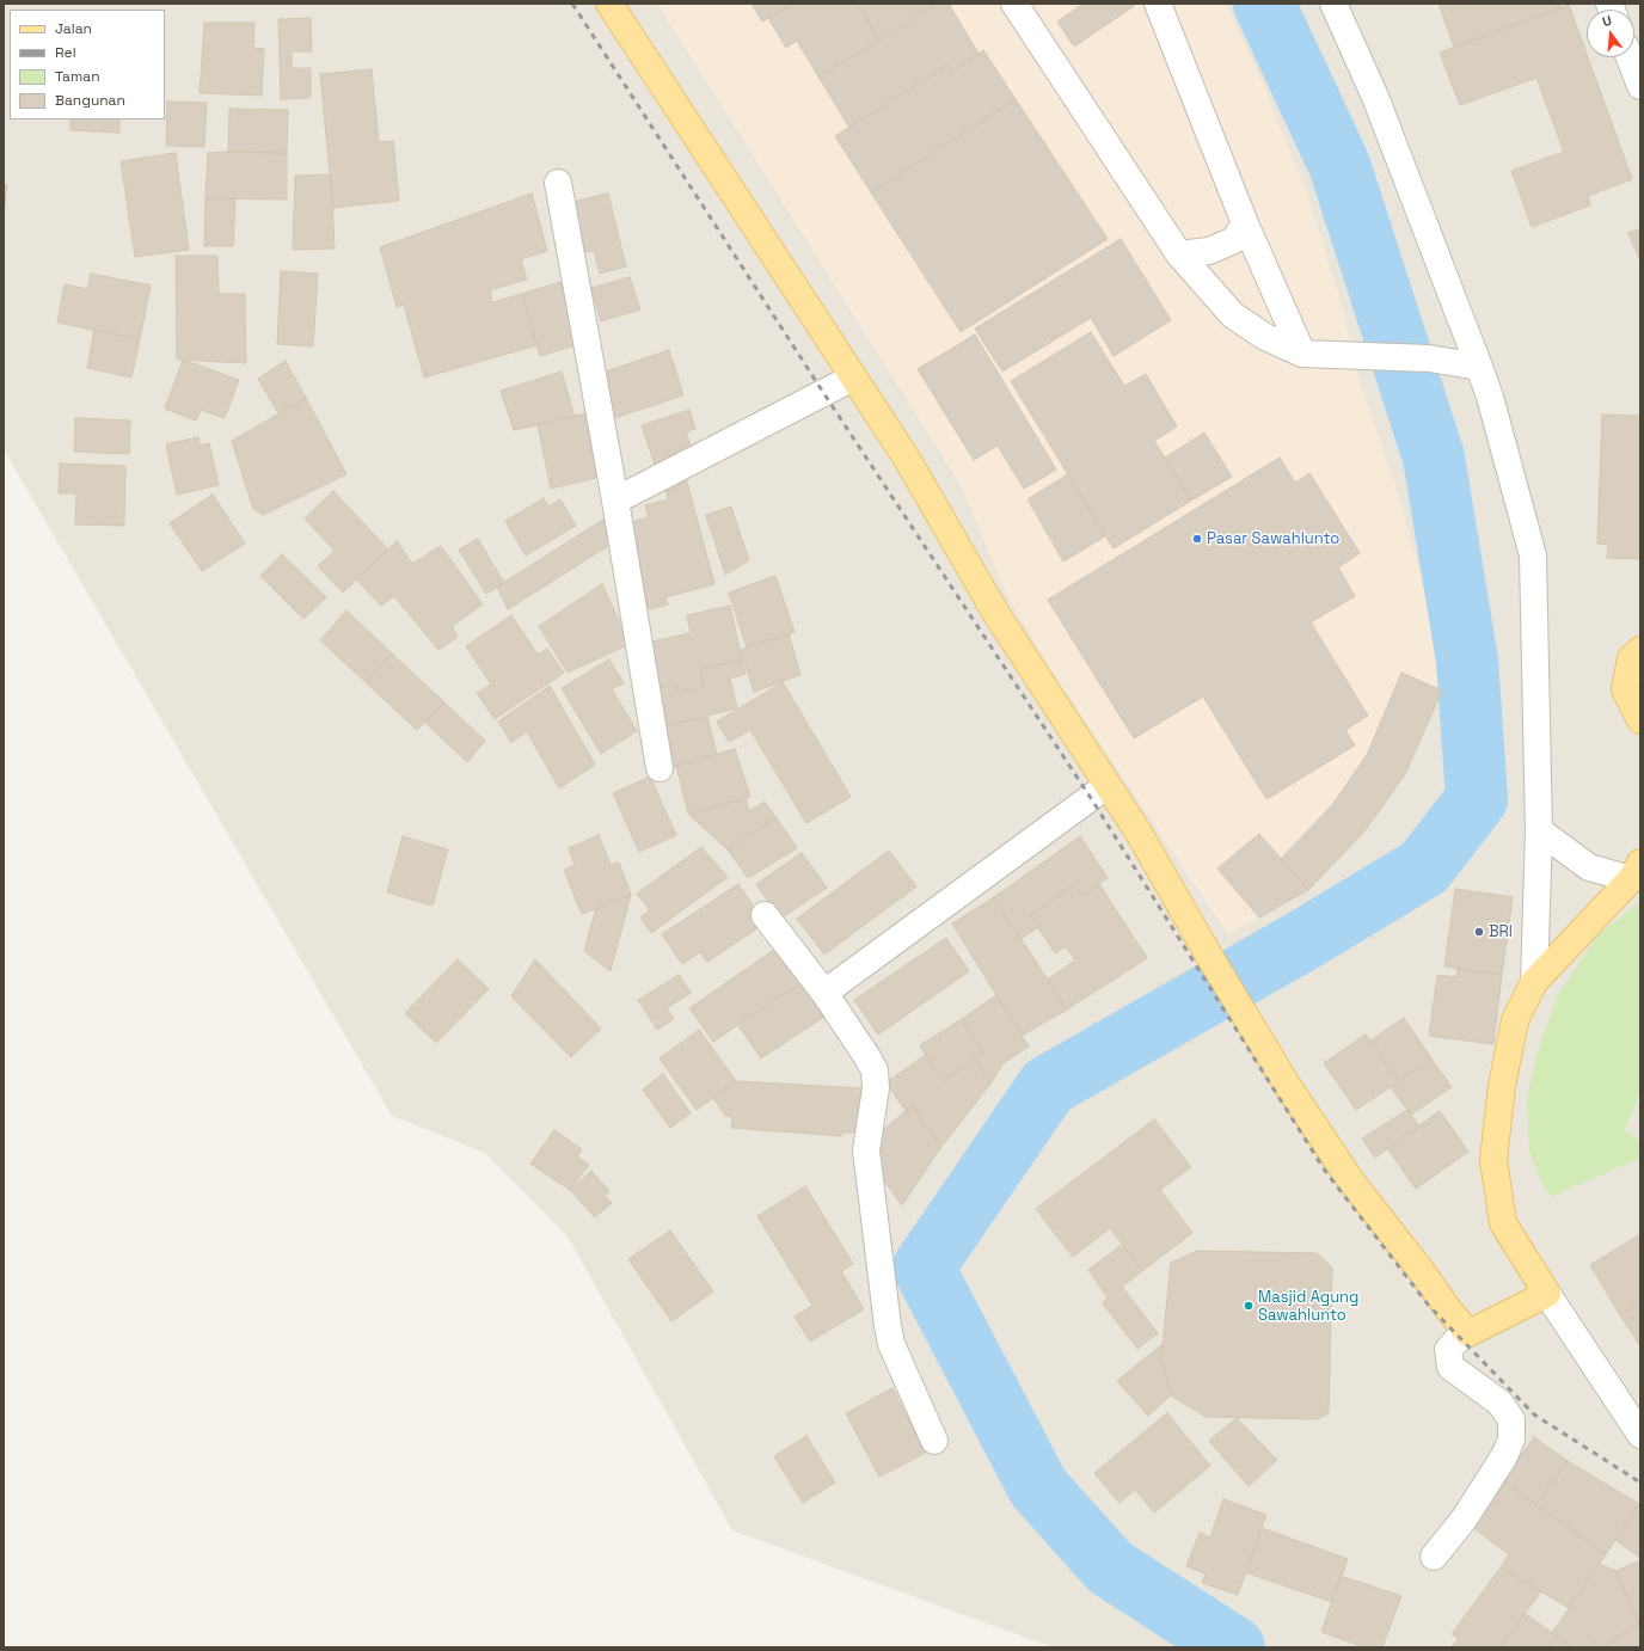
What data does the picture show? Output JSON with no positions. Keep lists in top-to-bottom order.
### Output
{
  "places": ["Pasar Sawahlunto", "BRI", "Masjid Agung Sawahlunto"],
  "legend": [
    "Jalan",
    "Rel",
    "Taman",
    "Bangunan"
  ],
  "north": "top"
}
